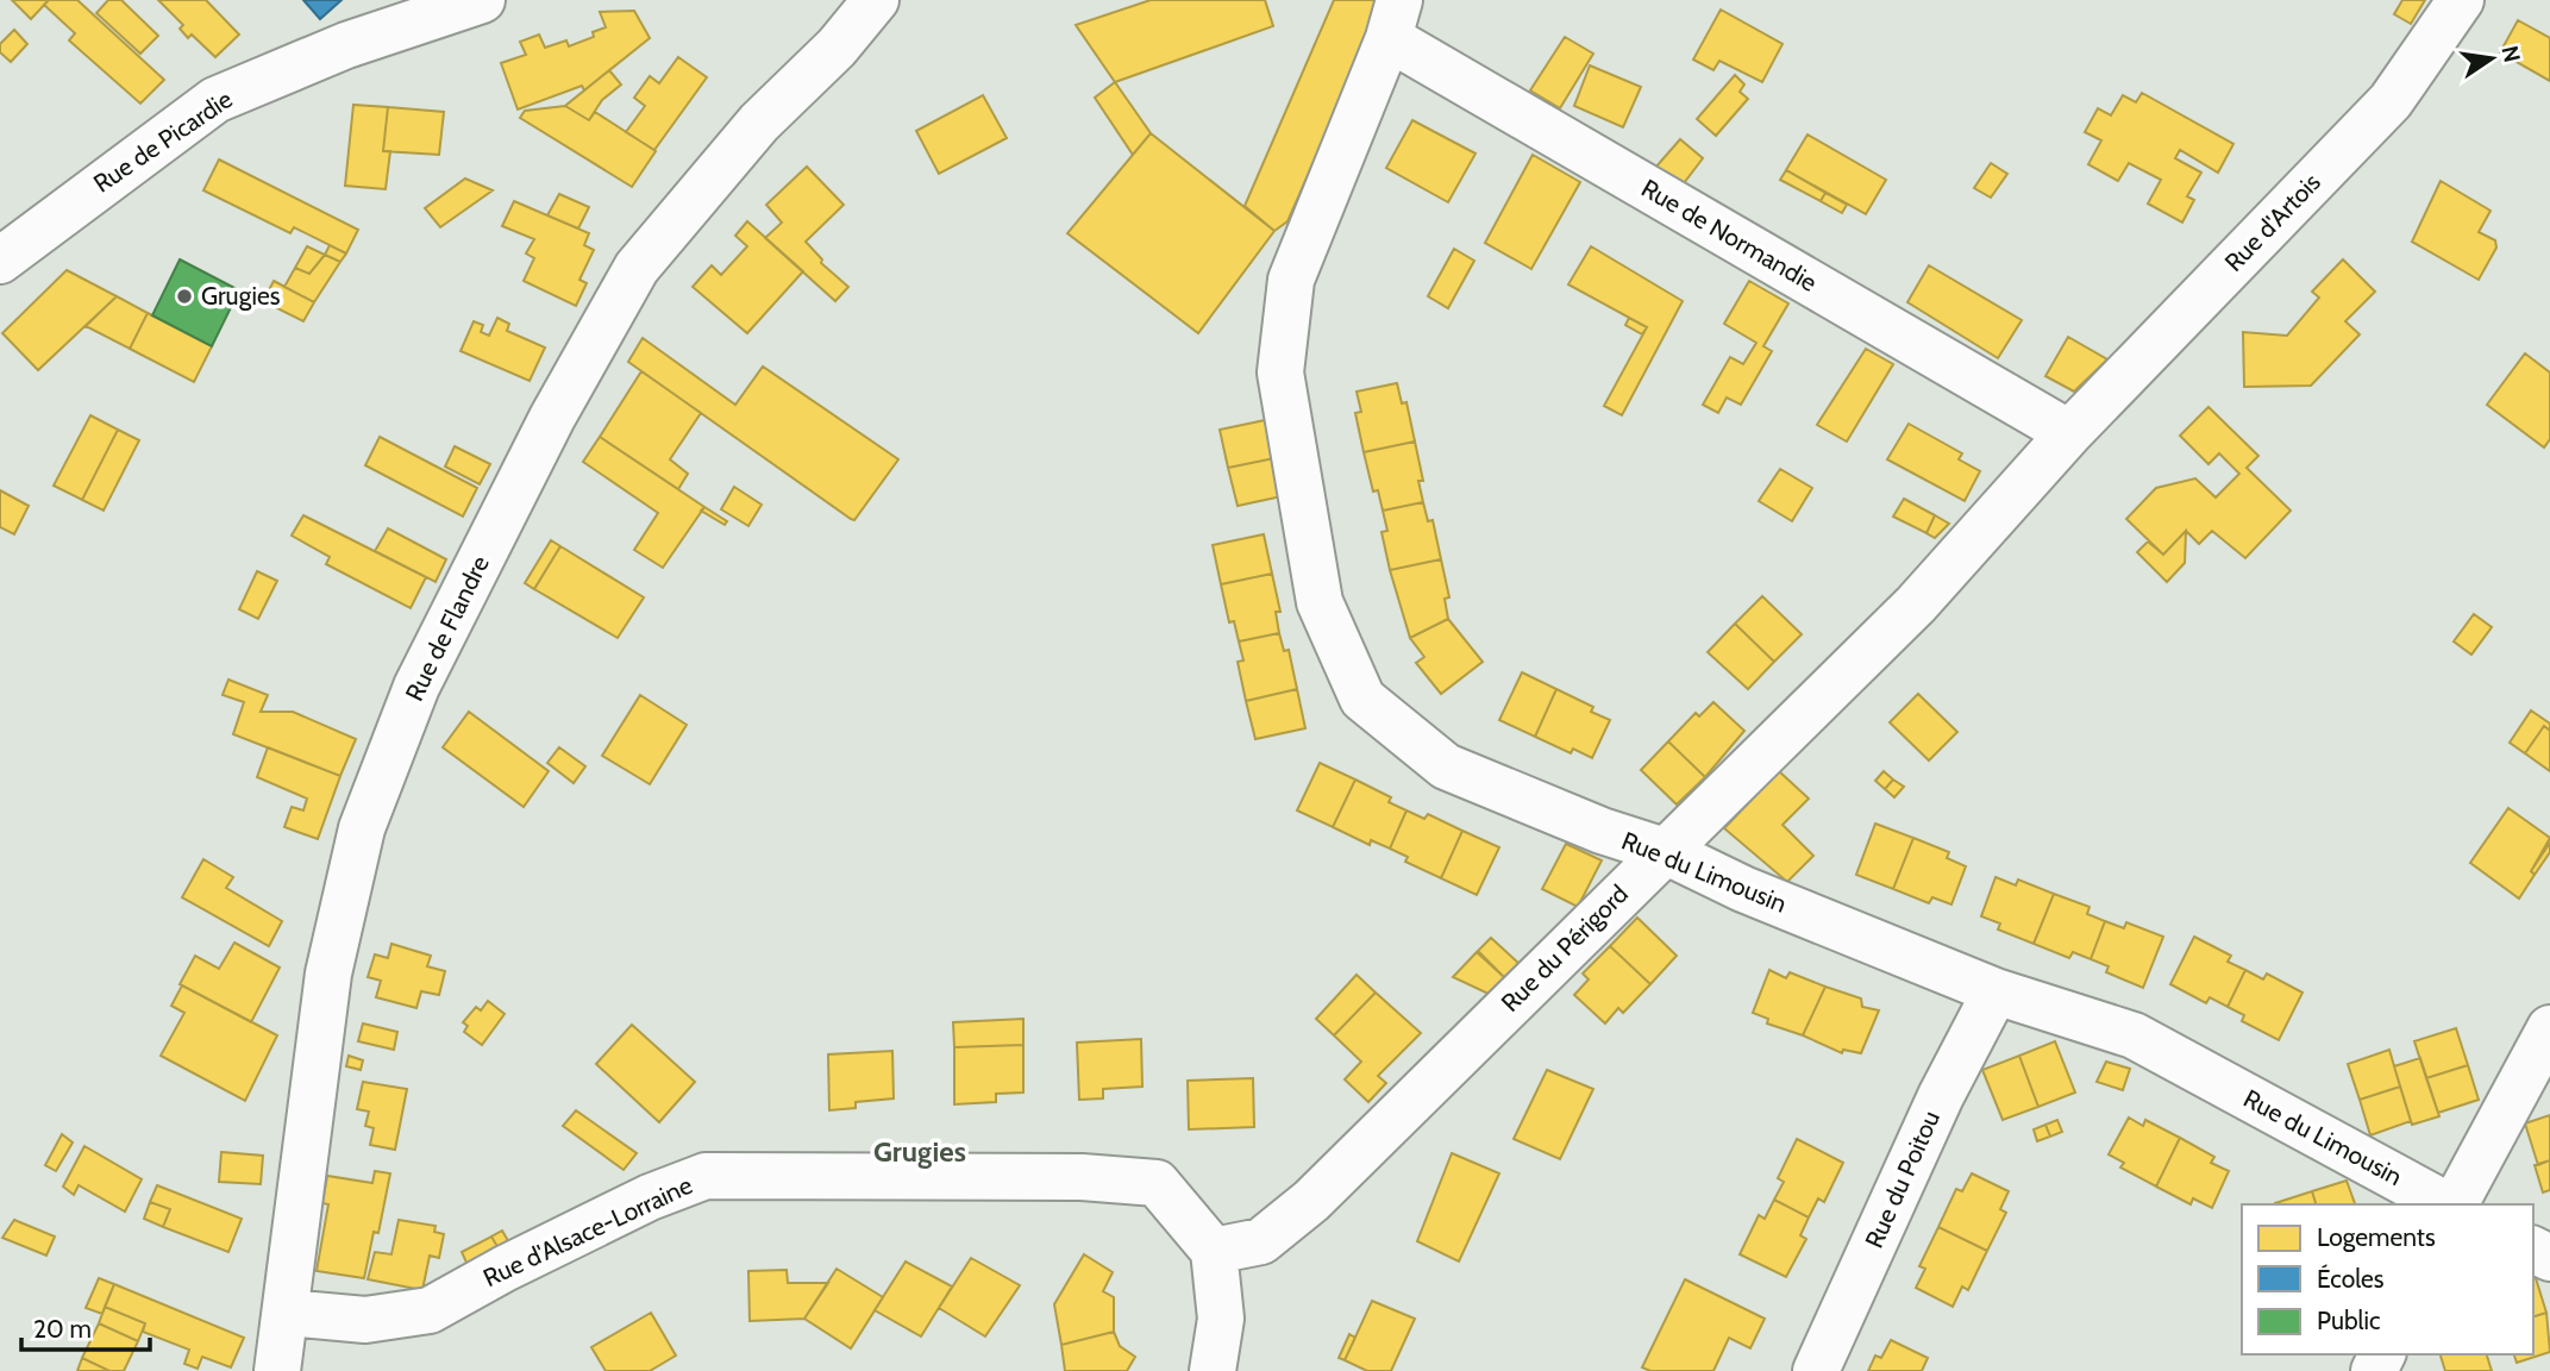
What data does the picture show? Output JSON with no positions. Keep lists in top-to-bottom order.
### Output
{
  "streets": {
    "street": [
      "Rue de Picardie",
      "Rue d'Artois",
      "Rue de Normandie",
      "Rue de Flandre",
      "Rue du Limousin",
      "Rue du Périgord",
      "Rue du Poitou",
      "Rue d'Alsace-Lorraine"
    ]
  },
  "crossings": [
    ["Rue d'Artois", "Rue de Normandie"],
    ["Rue d'Artois", "Rue du Périgord"],
    ["Rue de Normandie", "Rue du Limousin"],
    ["Rue de Normandie", "Rue du Périgord"],
    ["Rue de Flandre", "Rue d'Alsace-Lorraine"],
    ["Rue du Limousin", "Rue du Périgord"],
    ["Rue du Limousin", "Rue du Poitou"],
    ["Rue du Périgord", "Rue d'Alsace-Lorraine"]
  ],
  "districts": ["Grugies"],
  "places": ["Grugies"],
  "legend": ["Logements", "Écoles", "Public"],
  "scale_bar": "20 m",
  "north": "right"
}
